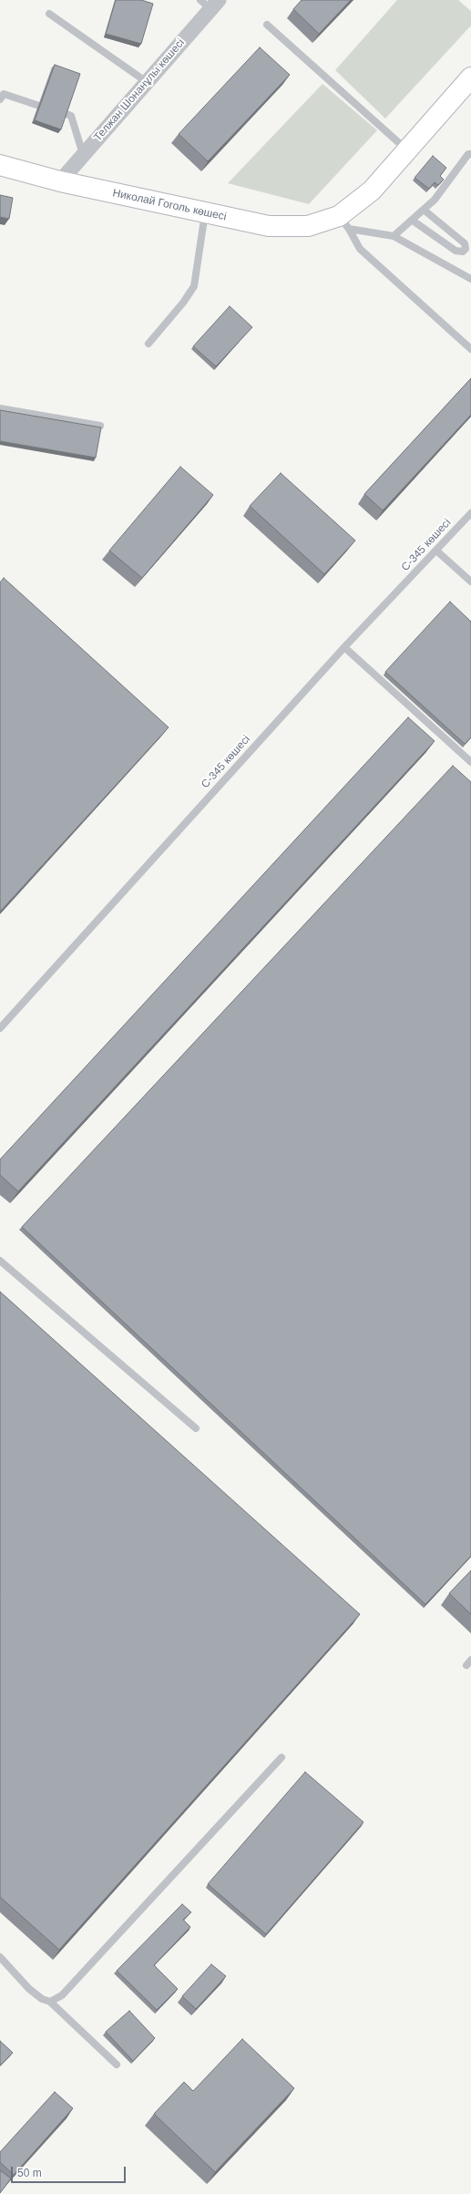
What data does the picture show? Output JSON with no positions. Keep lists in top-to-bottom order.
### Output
{
  "streets": {
    "main road": ["Николай Гоголь көшесі"],
    "street": ["Телжан Шонанұлы көшесі"],
    "lane": ["С-345 көшесі"]
  },
  "crossings": [
    ["Телжан Шонанұлы көшесі", "Николай Гоголь көшесі"]
  ],
  "scale_bar": "50 m"
}
